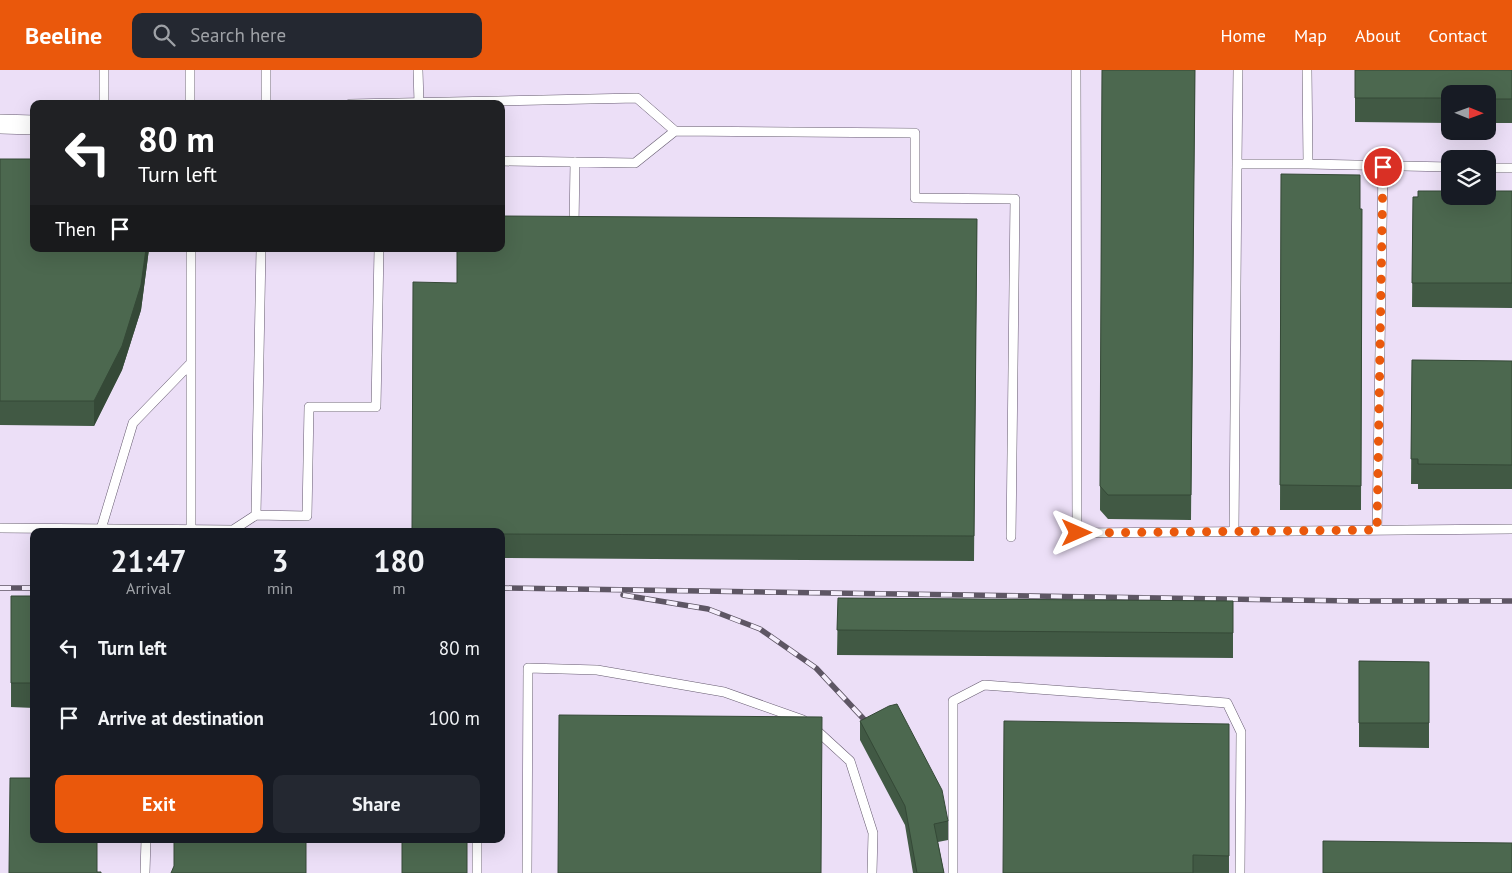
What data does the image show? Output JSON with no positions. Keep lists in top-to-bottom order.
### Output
{
  "north": "right",
  "page": {
    "header": "Beeline",
    "search": "Search here",
    "nav": [
      "Home",
      "Map",
      "About",
      "Contact"
    ],
    "turn": ["80 m", "Turn left"],
    "then": "Then",
    "eta": [
      "21:47",
      "Arrival",
      "3",
      "min",
      "180",
      "m"
    ],
    "list": [
      {
        "name": "Turn left",
        "value": "80 m"
      },
      {
        "name": "Arrive at destination",
        "value": "100 m"
      }
    ],
    "buttons": ["Exit", "Share"]
  }
}
